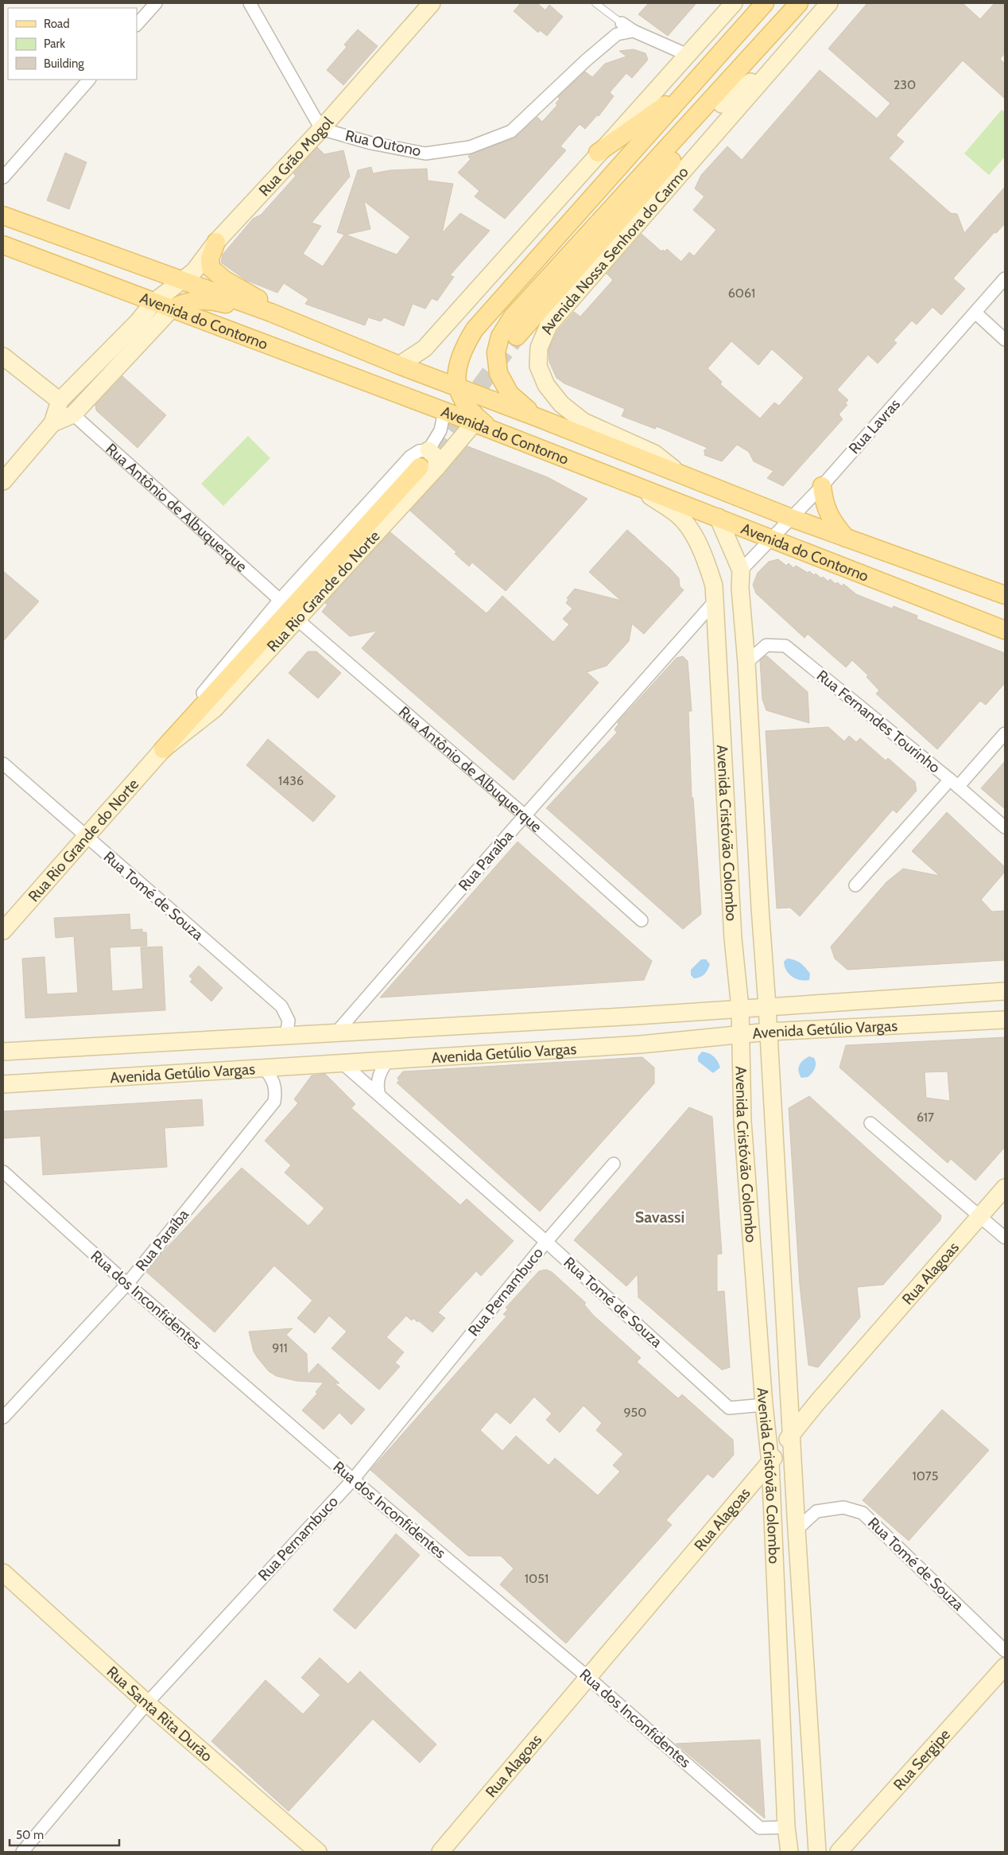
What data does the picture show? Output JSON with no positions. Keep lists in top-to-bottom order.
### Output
{
  "streets": {
    "main road": [
      "Rua Grão Mogol",
      "Avenida Nossa Senhora do Carmo",
      "Avenida do Contorno",
      "Rua Rio Grande do Norte",
      "Avenida Cristóvão Colombo",
      "Avenida Getúlio Vargas",
      "Rua Alagoas",
      "Rua Santa Rita Durão",
      "Rua Sergipe"
    ],
    "street": [
      "Rua Outono",
      "Rua Lavras",
      "Rua Antônio de Albuquerque",
      "Rua Fernandes Tourinho",
      "Rua Paraíba",
      "Rua Tomé de Souza",
      "Rua Pernambuco",
      "Rua dos Inconfidentes"
    ]
  },
  "crossings": [
    ["Rua Outono", "Rua Grão Mogol"],
    ["Rua Grão Mogol", "Avenida do Contorno"],
    ["Avenida Nossa Senhora do Carmo", "Avenida do Contorno"],
    ["Avenida do Contorno", "Rua Lavras"],
    ["Avenida do Contorno", "Rua Rio Grande do Norte"],
    ["Avenida do Contorno", "Avenida Cristóvão Colombo"],
    ["Rua Lavras", "Avenida Cristóvão Colombo"],
    ["Rua Antônio de Albuquerque", "Rua Rio Grande do Norte"],
    ["Rua Antônio de Albuquerque", "Rua Paraíba"],
    ["Rua Rio Grande do Norte", "Rua Tomé de Souza"],
    ["Rua Fernandes Tourinho", "Avenida Cristóvão Colombo"],
    ["Avenida Cristóvão Colombo", "Rua Paraíba"],
    ["Avenida Cristóvão Colombo", "Rua Tomé de Souza"],
    ["Avenida Cristóvão Colombo", "Avenida Getúlio Vargas"],
    ["Avenida Cristóvão Colombo", "Rua Alagoas"],
    ["Avenida Cristóvão Colombo", "Rua dos Inconfidentes"],
    ["Rua Paraíba", "Avenida Getúlio Vargas"],
    ["Rua Paraíba", "Rua dos Inconfidentes"],
    ["Rua Tomé de Souza", "Avenida Getúlio Vargas"],
    ["Rua Tomé de Souza", "Rua Pernambuco"],
    ["Rua Alagoas", "Rua dos Inconfidentes"],
    ["Rua Pernambuco", "Rua dos Inconfidentes"],
    ["Rua Pernambuco", "Rua Santa Rita Durão"]
  ],
  "districts": ["Savassi"],
  "house_numbers": [
    "230",
    "6061",
    "1436",
    "617",
    "911",
    "950",
    "1075",
    "1051"
  ],
  "legend": ["Road", "Park", "Building"],
  "scale_bar": "50 m"
}
